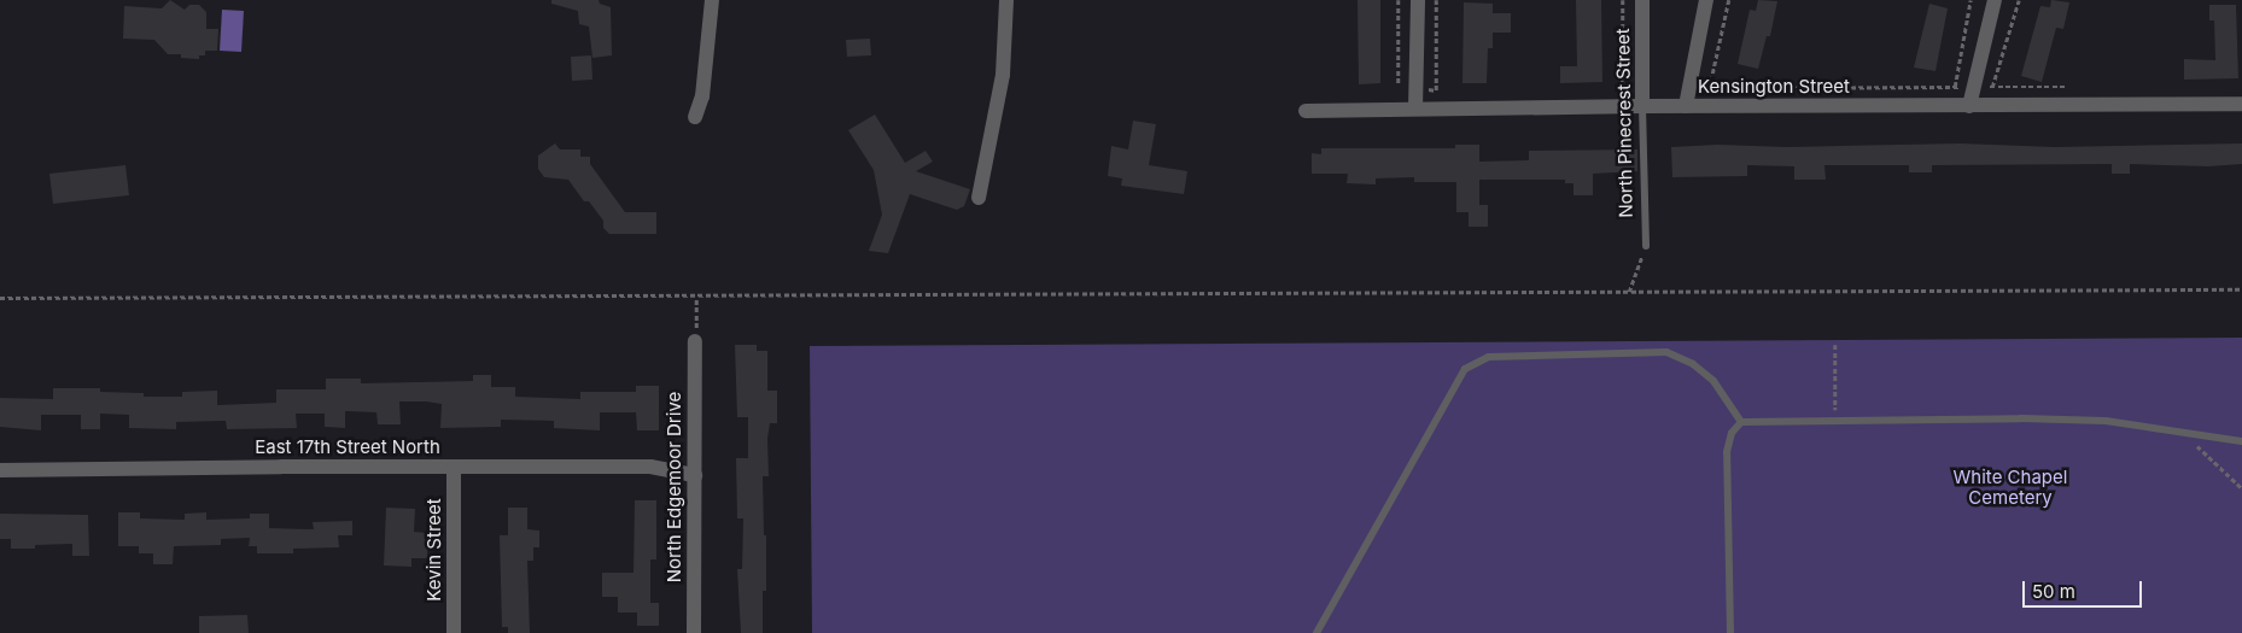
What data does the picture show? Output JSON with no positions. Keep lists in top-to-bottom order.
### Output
{
  "streets": {
    "street": [
      "Kensington Street",
      "North Pinecrest Street",
      "East 17th Street North",
      "North Edgemoor Drive",
      "Kevin Street"
    ]
  },
  "crossings": [
    ["Kensington Street", "North Pinecrest Street"],
    ["East 17th Street North", "North Edgemoor Drive"],
    ["East 17th Street North", "Kevin Street"]
  ],
  "parks": ["White Chapel Cemetery"],
  "scale_bar": "50 m"
}
